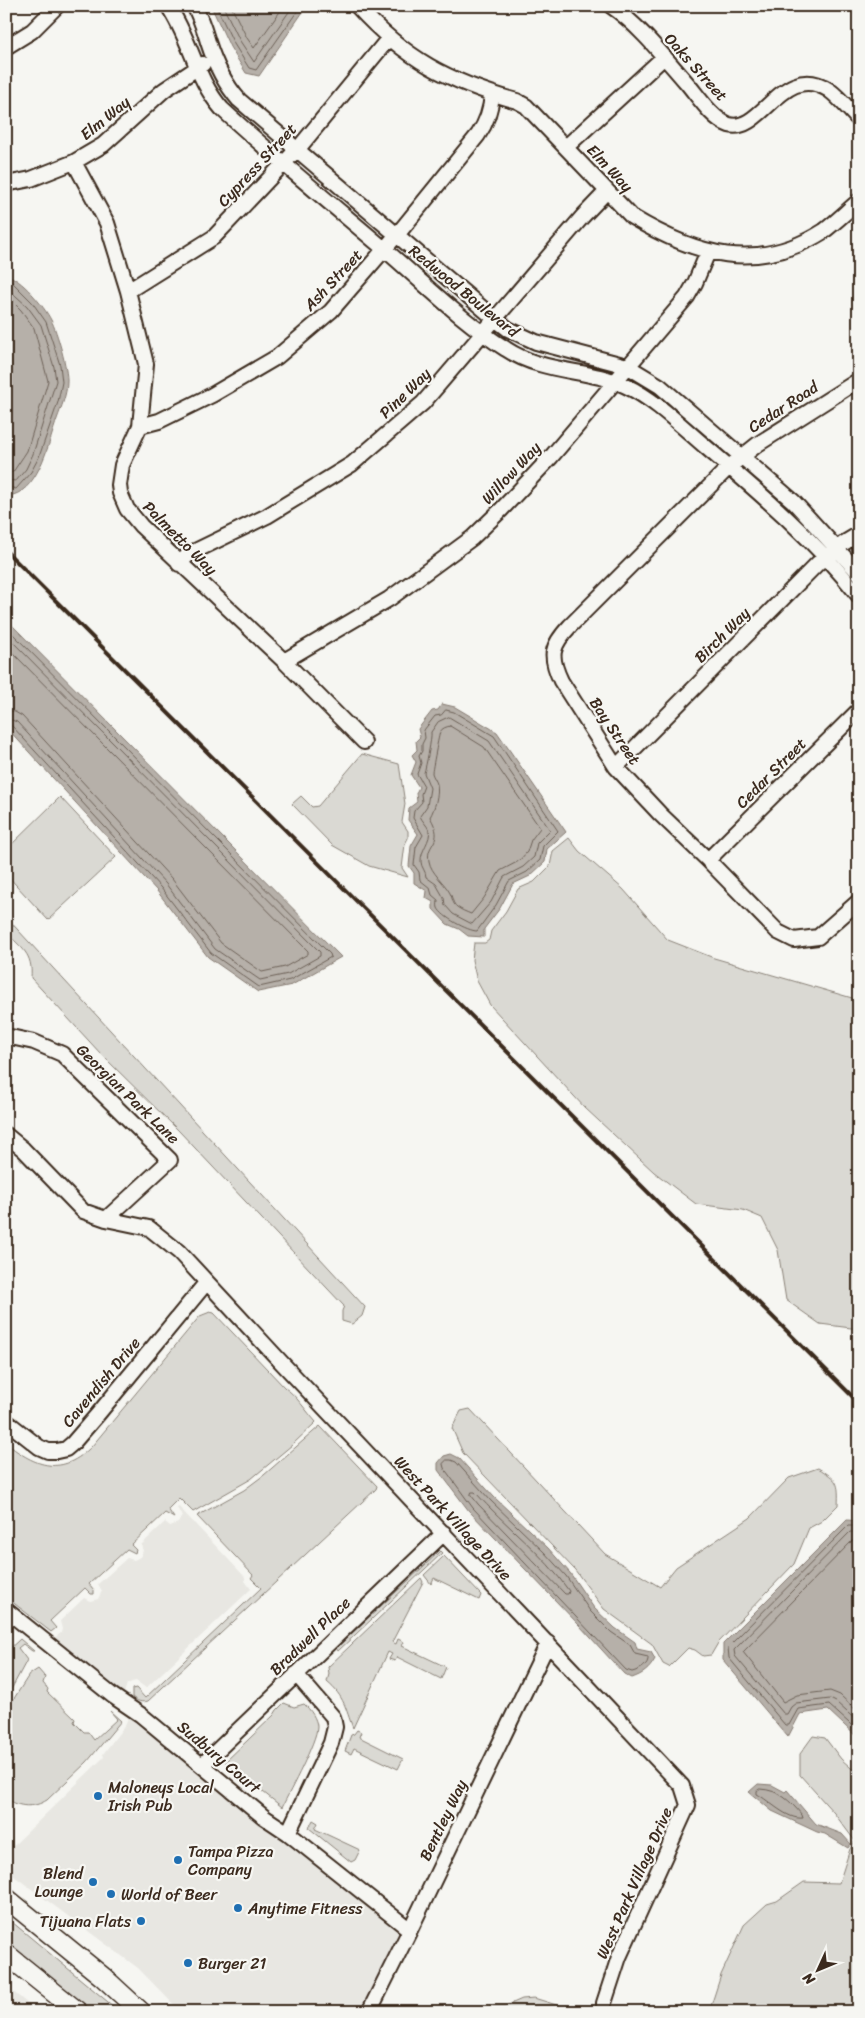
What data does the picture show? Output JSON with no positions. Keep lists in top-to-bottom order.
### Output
{
  "streets": {
    "street": [
      "Oaks Street",
      "Elm Way",
      "Cypress Street",
      "Ash Street",
      "Redwood Boulevard",
      "Pine Way",
      "Cedar Road",
      "Willow Way",
      "Palmetto Way",
      "Birch Way",
      "Bay Street",
      "Cedar Street",
      "Georgian Park Lane",
      "Cavendish Drive",
      "West Park Village Drive",
      "Bradwell Place",
      "Sudbury Court",
      "Bentley Way"
    ]
  },
  "crossings": [
    ["Elm Way", "Cypress Street"],
    ["Elm Way", "Ash Street"],
    ["Elm Way", "Redwood Boulevard"],
    ["Elm Way", "Pine Way"],
    ["Elm Way", "Willow Way"],
    ["Elm Way", "Palmetto Way"],
    ["Cypress Street", "Redwood Boulevard"],
    ["Cypress Street", "Palmetto Way"],
    ["Ash Street", "Redwood Boulevard"],
    ["Ash Street", "Palmetto Way"],
    ["Redwood Boulevard", "Pine Way"],
    ["Redwood Boulevard", "Cedar Road"],
    ["Redwood Boulevard", "Willow Way"],
    ["Redwood Boulevard", "Birch Way"],
    ["Redwood Boulevard", "Bay Street"],
    ["Pine Way", "Palmetto Way"],
    ["Cedar Road", "Bay Street"],
    ["Willow Way", "Palmetto Way"],
    ["Birch Way", "Bay Street"],
    ["Bay Street", "Cedar Street"],
    ["Georgian Park Lane", "West Park Village Drive"],
    ["Cavendish Drive", "West Park Village Drive"],
    ["West Park Village Drive", "Bradwell Place"],
    ["West Park Village Drive", "Bentley Way"],
    ["Bradwell Place", "Sudbury Court"],
    ["Sudbury Court", "Bentley Way"]
  ],
  "places": [
    "Maloneys Local Irish Pub",
    "Tampa Pizza Company",
    "Blend Lounge",
    "World of Beer",
    "Anytime Fitness",
    "Tijuana Flats",
    "Burger 21"
  ],
  "north": "bottom left"
}
